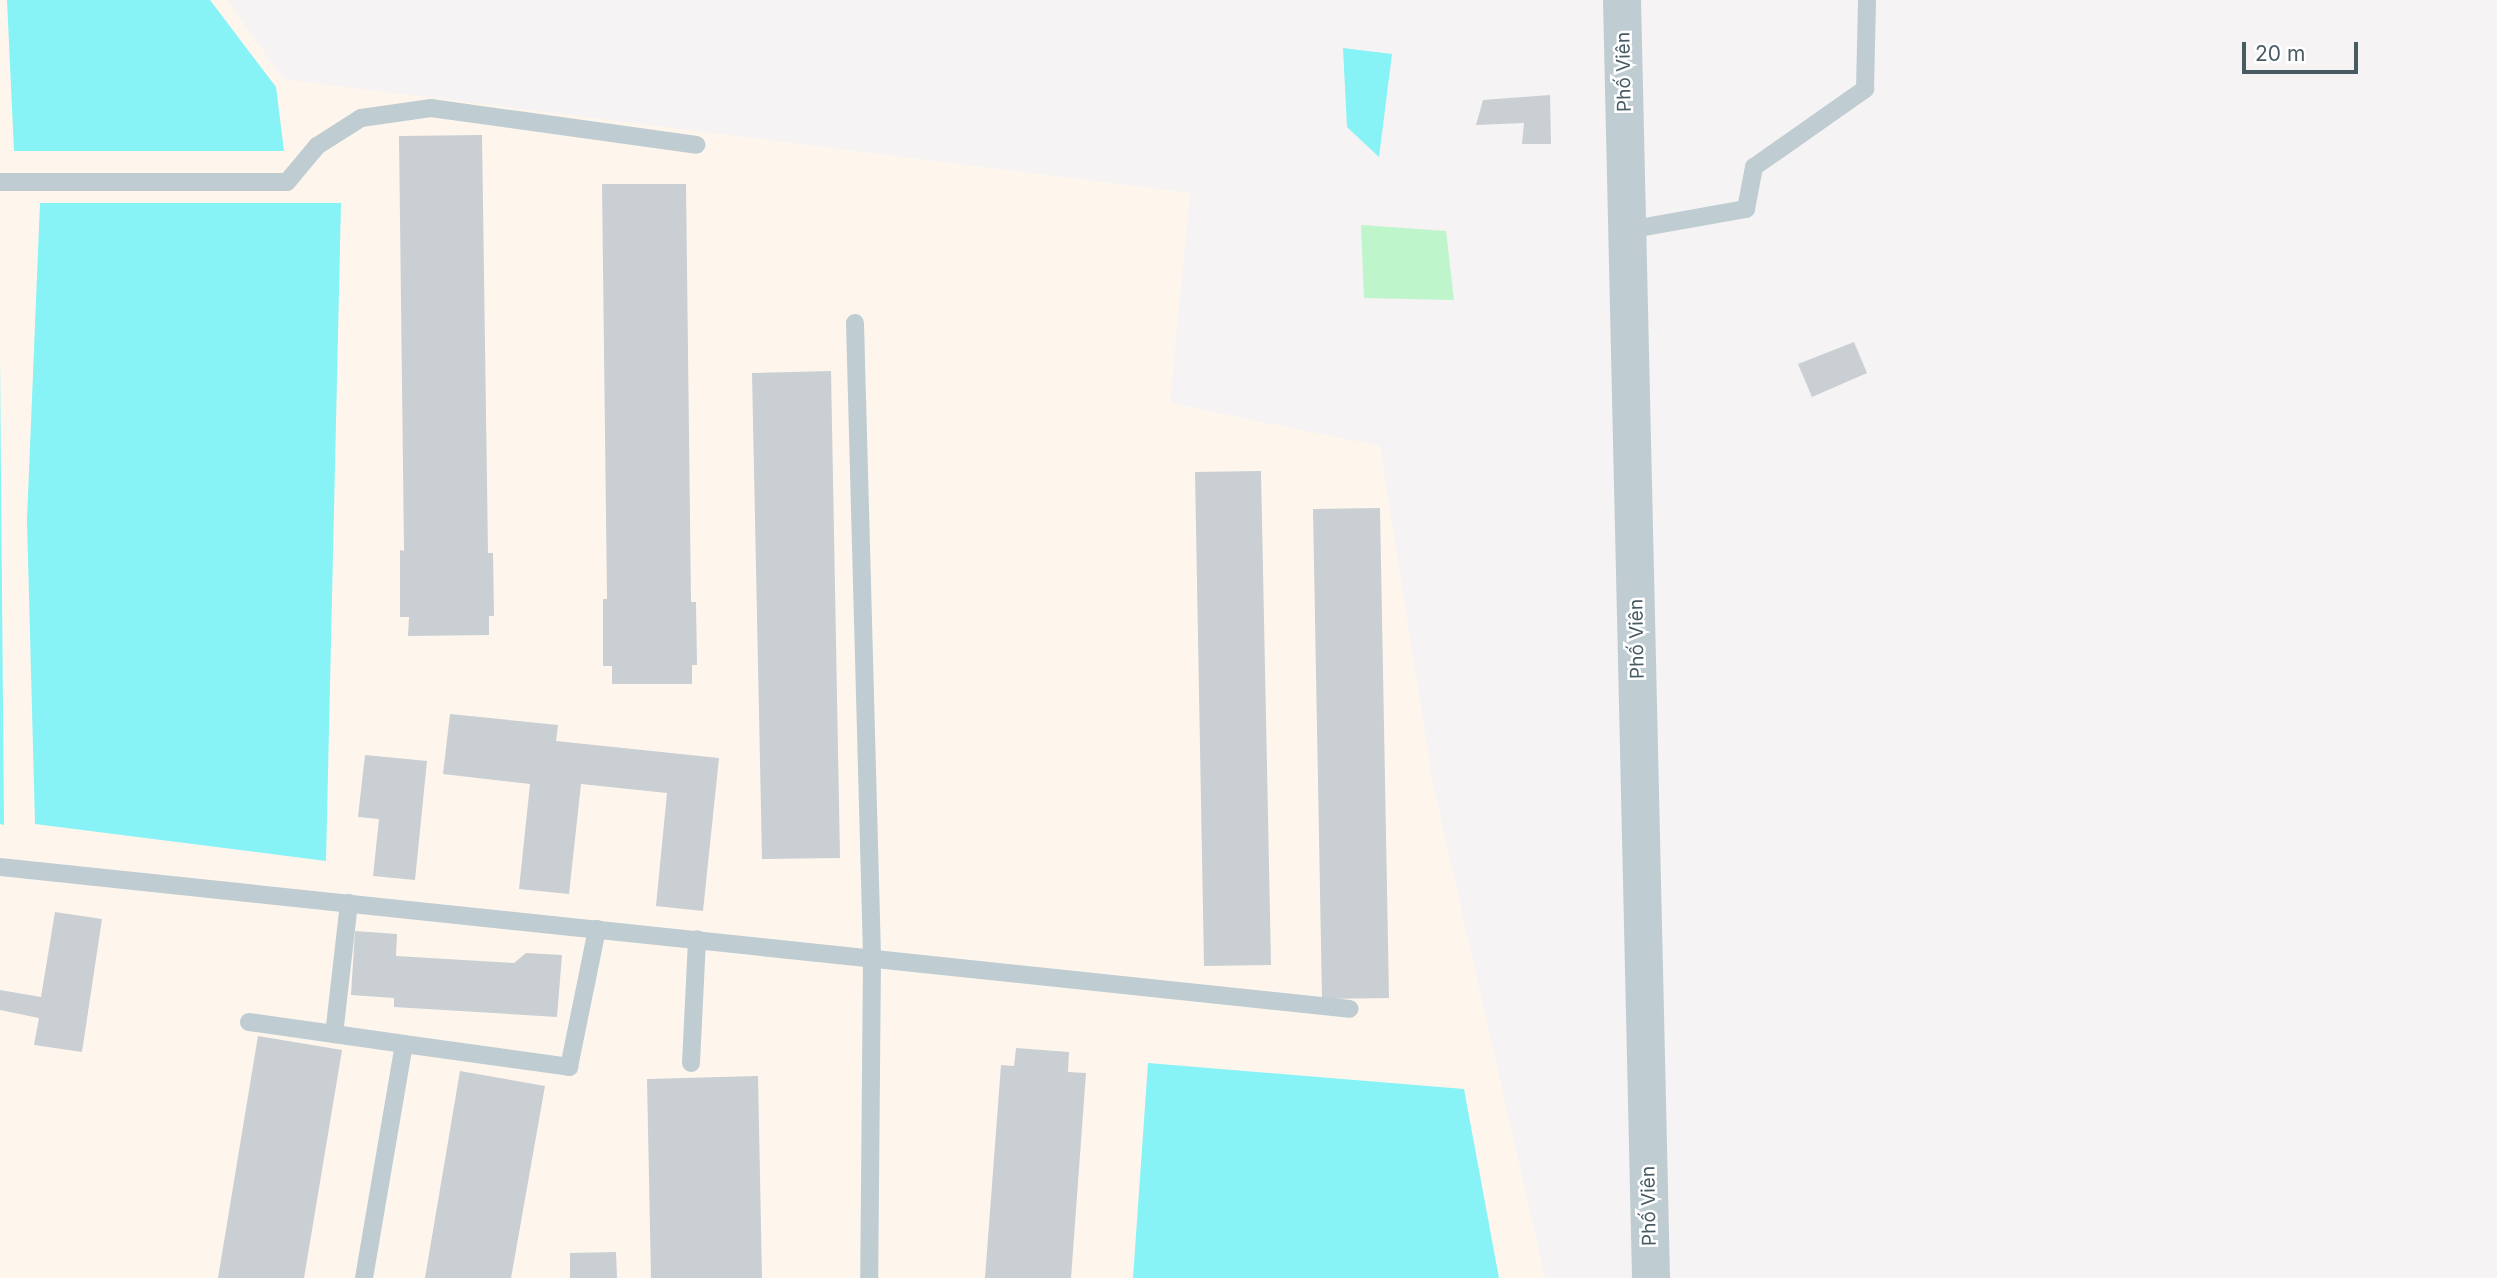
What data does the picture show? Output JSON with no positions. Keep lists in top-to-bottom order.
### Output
{
  "streets": {
    "street": ["Phố Viên"]
  },
  "scale_bar": "20 m"
}
